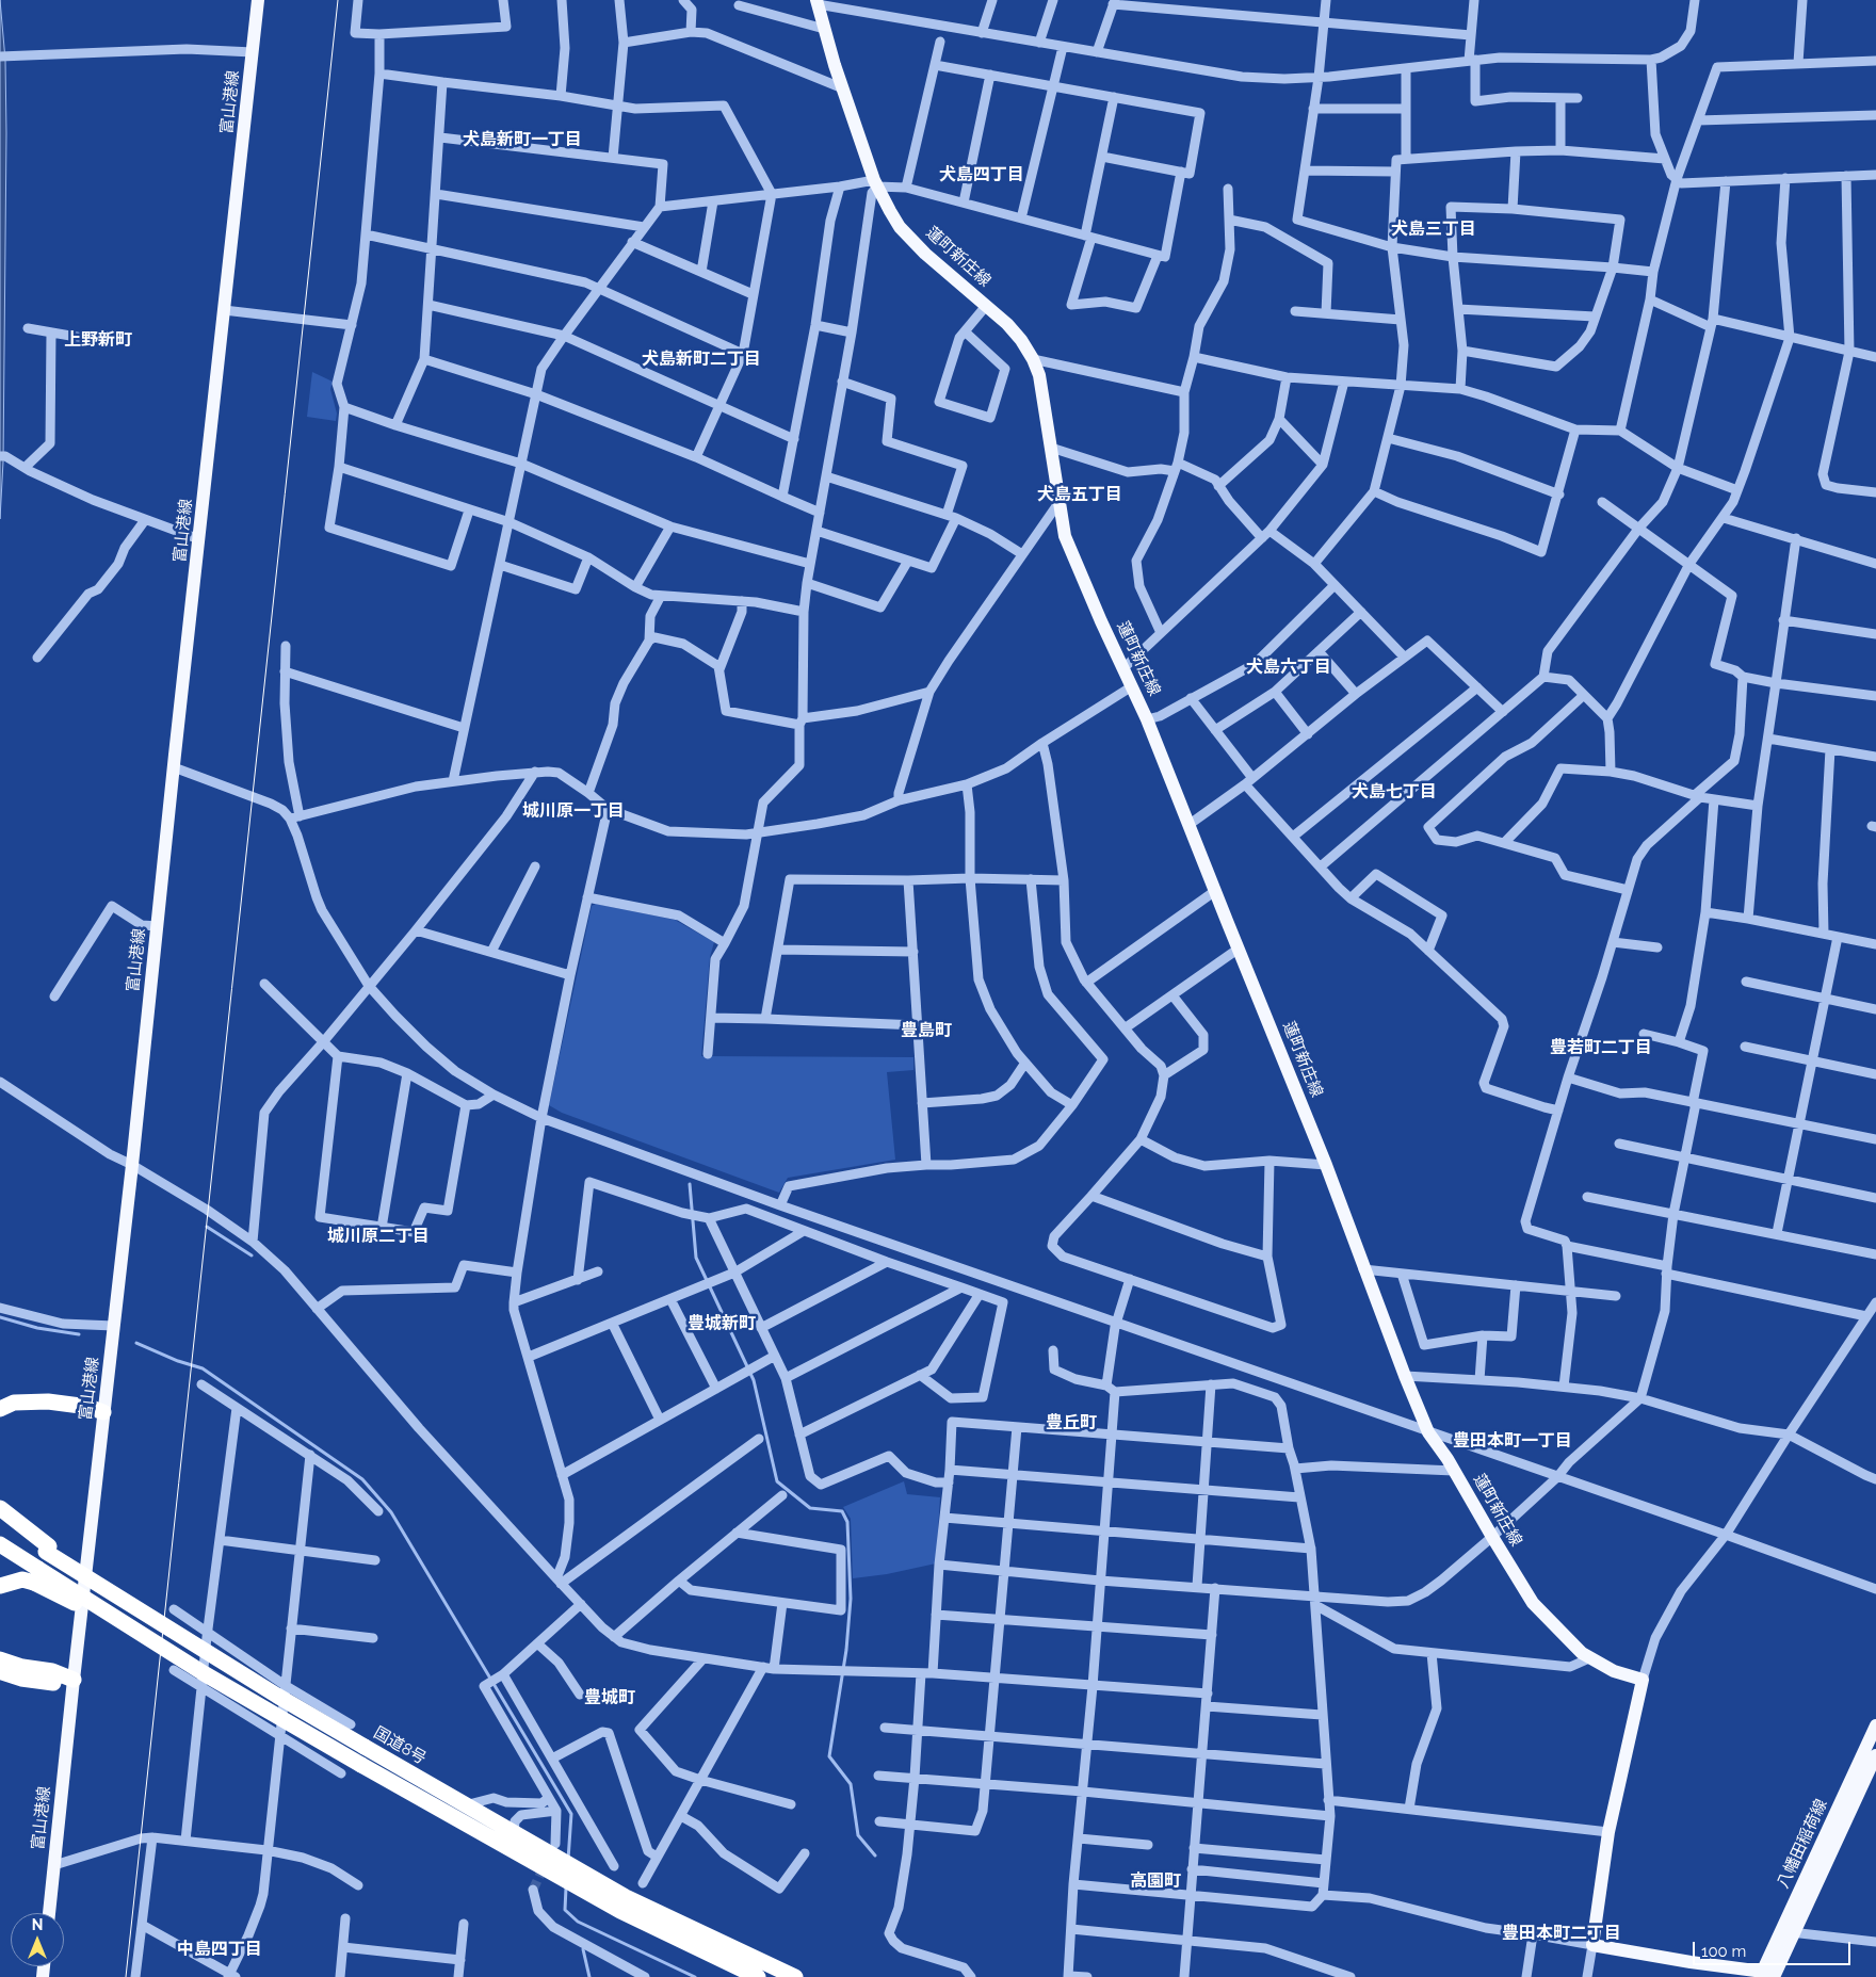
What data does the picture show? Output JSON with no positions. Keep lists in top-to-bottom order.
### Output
{
  "streets": {
    "highway": ["国道8号"],
    "main road": ["富山港線", "蓮町新庄線", "八幡田稲荷線"]
  },
  "districts": [
    "犬島新町一丁目",
    "犬島四丁目",
    "犬島三丁目",
    "上野新町",
    "犬島新町二丁目",
    "犬島五丁目",
    "犬島六丁目",
    "犬島七丁目",
    "城川原一丁目",
    "豊島町",
    "豊若町二丁目",
    "城川原二丁目",
    "豊城新町",
    "豊丘町",
    "豊田本町一丁目",
    "豊城町",
    "高園町",
    "豊田本町二丁目",
    "中島四丁目"
  ],
  "scale_bar": "100 m",
  "north": "top"
}
